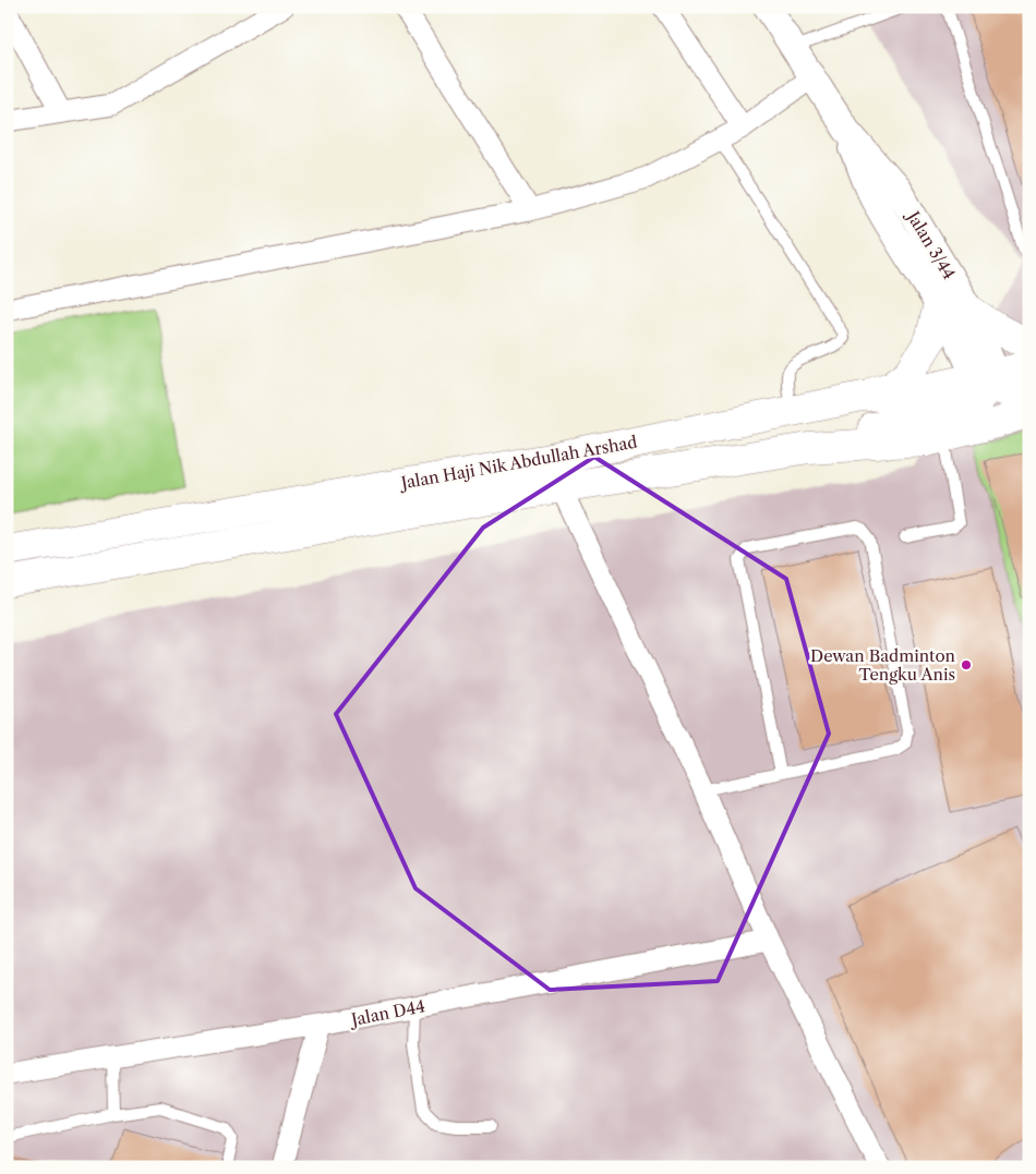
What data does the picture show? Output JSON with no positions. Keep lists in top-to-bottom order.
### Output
{
  "streets": {
    "main road": ["Jalan Haji Nik Abdullah Arshad"],
    "street": ["Jalan 3/44", "Jalan D44"]
  },
  "crossings": [
    ["Jalan 3/44", "Jalan Haji Nik Abdullah Arshad"]
  ],
  "places": ["Dewan Badminton Tengku Anis"]
}
